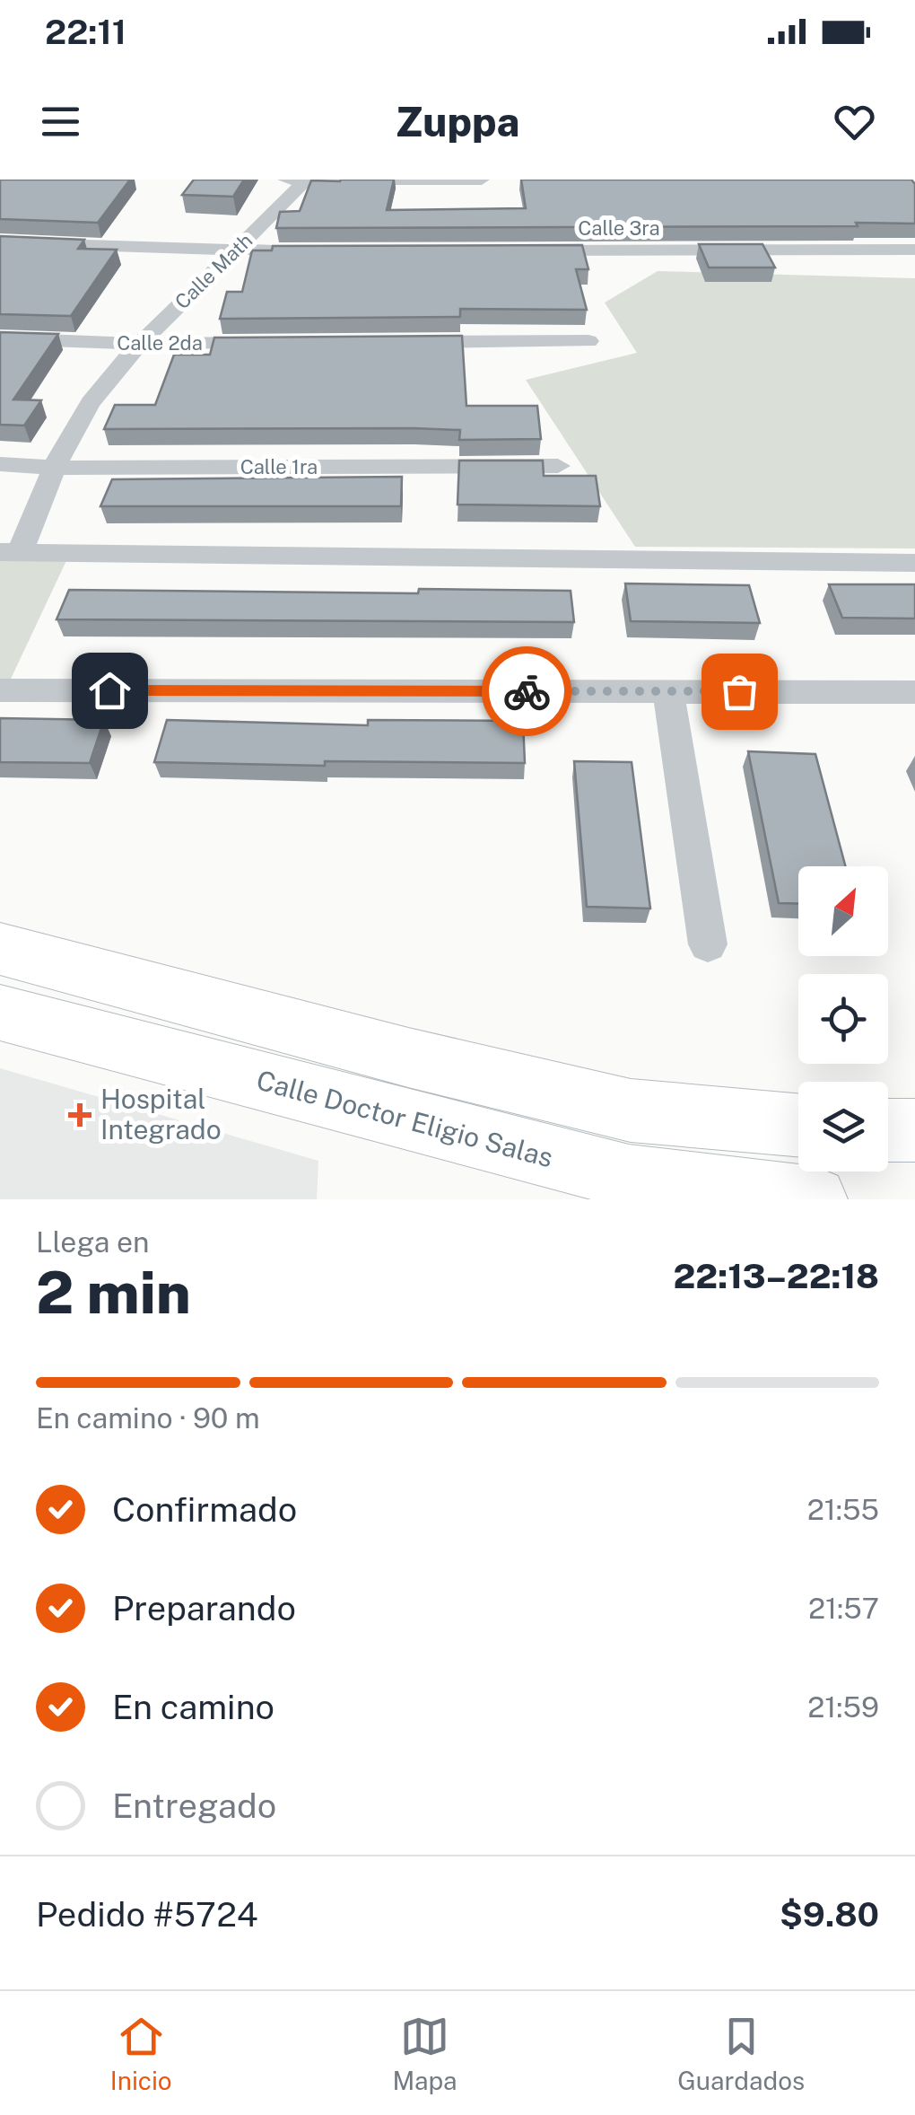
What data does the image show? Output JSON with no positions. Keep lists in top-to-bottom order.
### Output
{
  "streets": {
    "street": [
      "Calle 3ra",
      "Calle Math",
      "Calle 2da",
      "Calle 1ra",
      "Calle Doctor Eligio Salas"
    ]
  },
  "crossings": [
    ["Calle Math", "Calle 2da"],
    ["Calle Math", "Calle 1ra"]
  ],
  "places": {
    "health": ["Hospital Integrado"]
  },
  "north": "top right",
  "page": {
    "status": "22:11",
    "header": "Zuppa",
    "heading": ["2 min", "Llega en", "22:13–22:18"],
    "panel": ["Pedido #5724", "$9.80"],
    "bar": "En camino · 90 m",
    "list": [
      ["Confirmado", "21:55"],
      ["Preparando", "21:57"],
      ["En camino", "21:59"],
      "Entregado"
    ],
    "tabs": ["Inicio", "Mapa", "Guardados"]
  }
}
